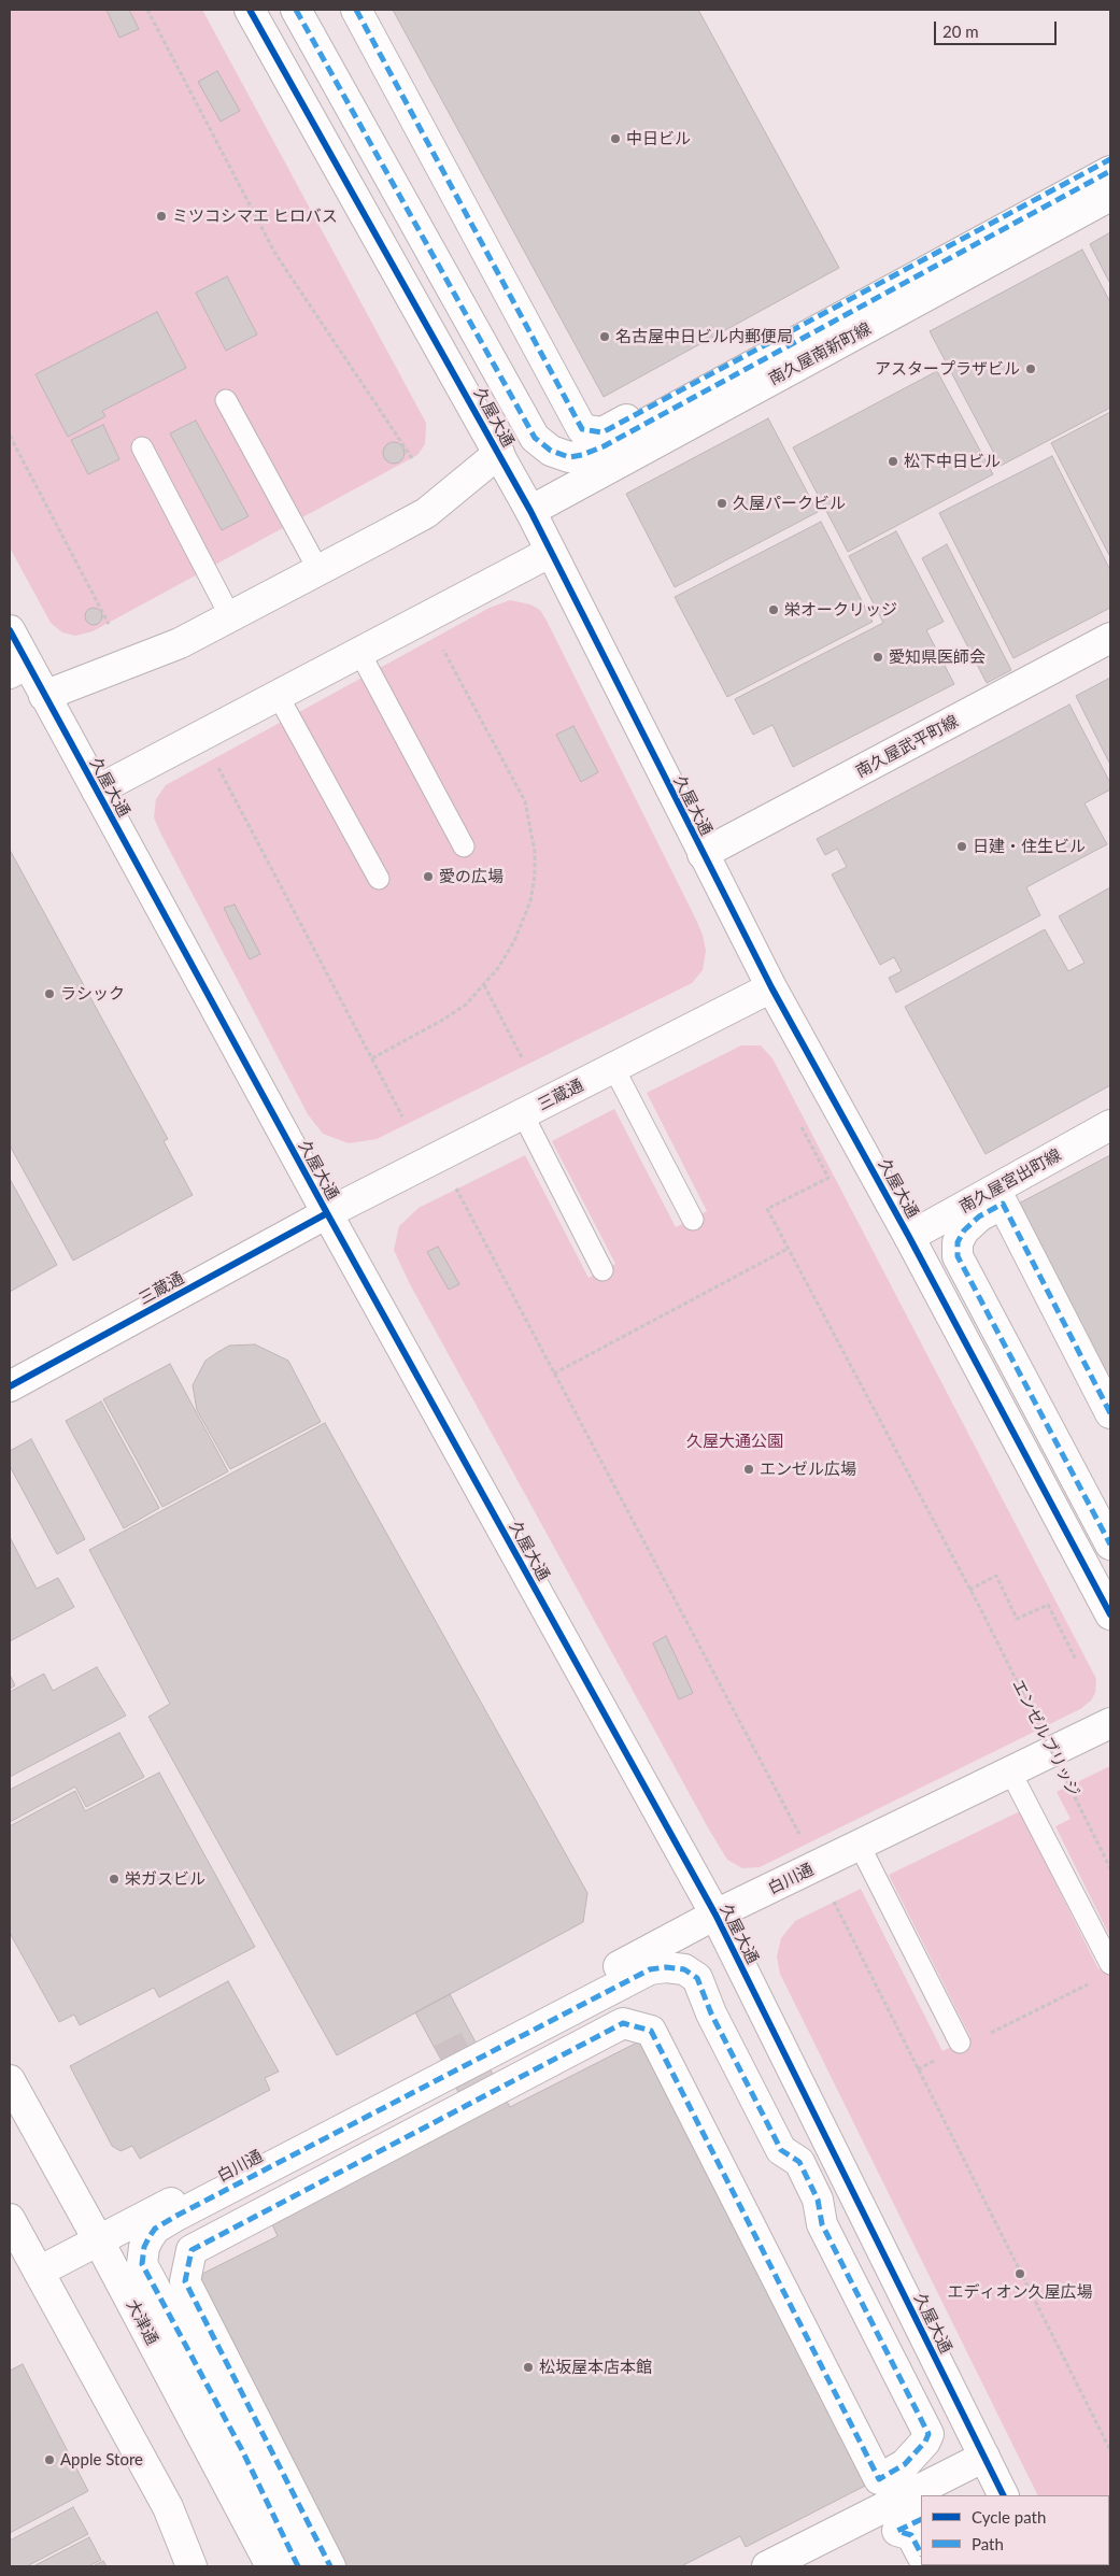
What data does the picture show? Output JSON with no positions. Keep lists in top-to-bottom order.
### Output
{
  "streets": {
    "street": [
      "南久屋南新町線",
      "久屋大通",
      "南久屋武平町線",
      "三蔵通",
      "南久屋宮出町線",
      "白川通",
      "大津通"
    ],
    "path": ["エンゼルブリッジ"]
  },
  "crossings": [
    ["南久屋南新町線", "久屋大通"],
    ["久屋大通", "南久屋武平町線"],
    ["久屋大通", "三蔵通"],
    ["久屋大通", "南久屋宮出町線"],
    ["久屋大通", "白川通"],
    ["白川通", "大津通"]
  ],
  "parks": ["久屋大通公園"],
  "places": [
    "中日ビル",
    "ミツコシマエ ヒロバス",
    "名古屋中日ビル内郵便局",
    "アスタープラザビル",
    "松下中日ビル",
    "久屋パークビル",
    "栄オークリッジ",
    "愛知県医師会",
    "日建・住生ビル",
    "愛の広場",
    "ラシック",
    "エンゼル広場",
    "栄ガスビル",
    "エディオン久屋広場",
    "松坂屋本店本館",
    "Apple Store"
  ],
  "legend": ["Cycle path", "Path"],
  "scale_bar": "20 m"
}
